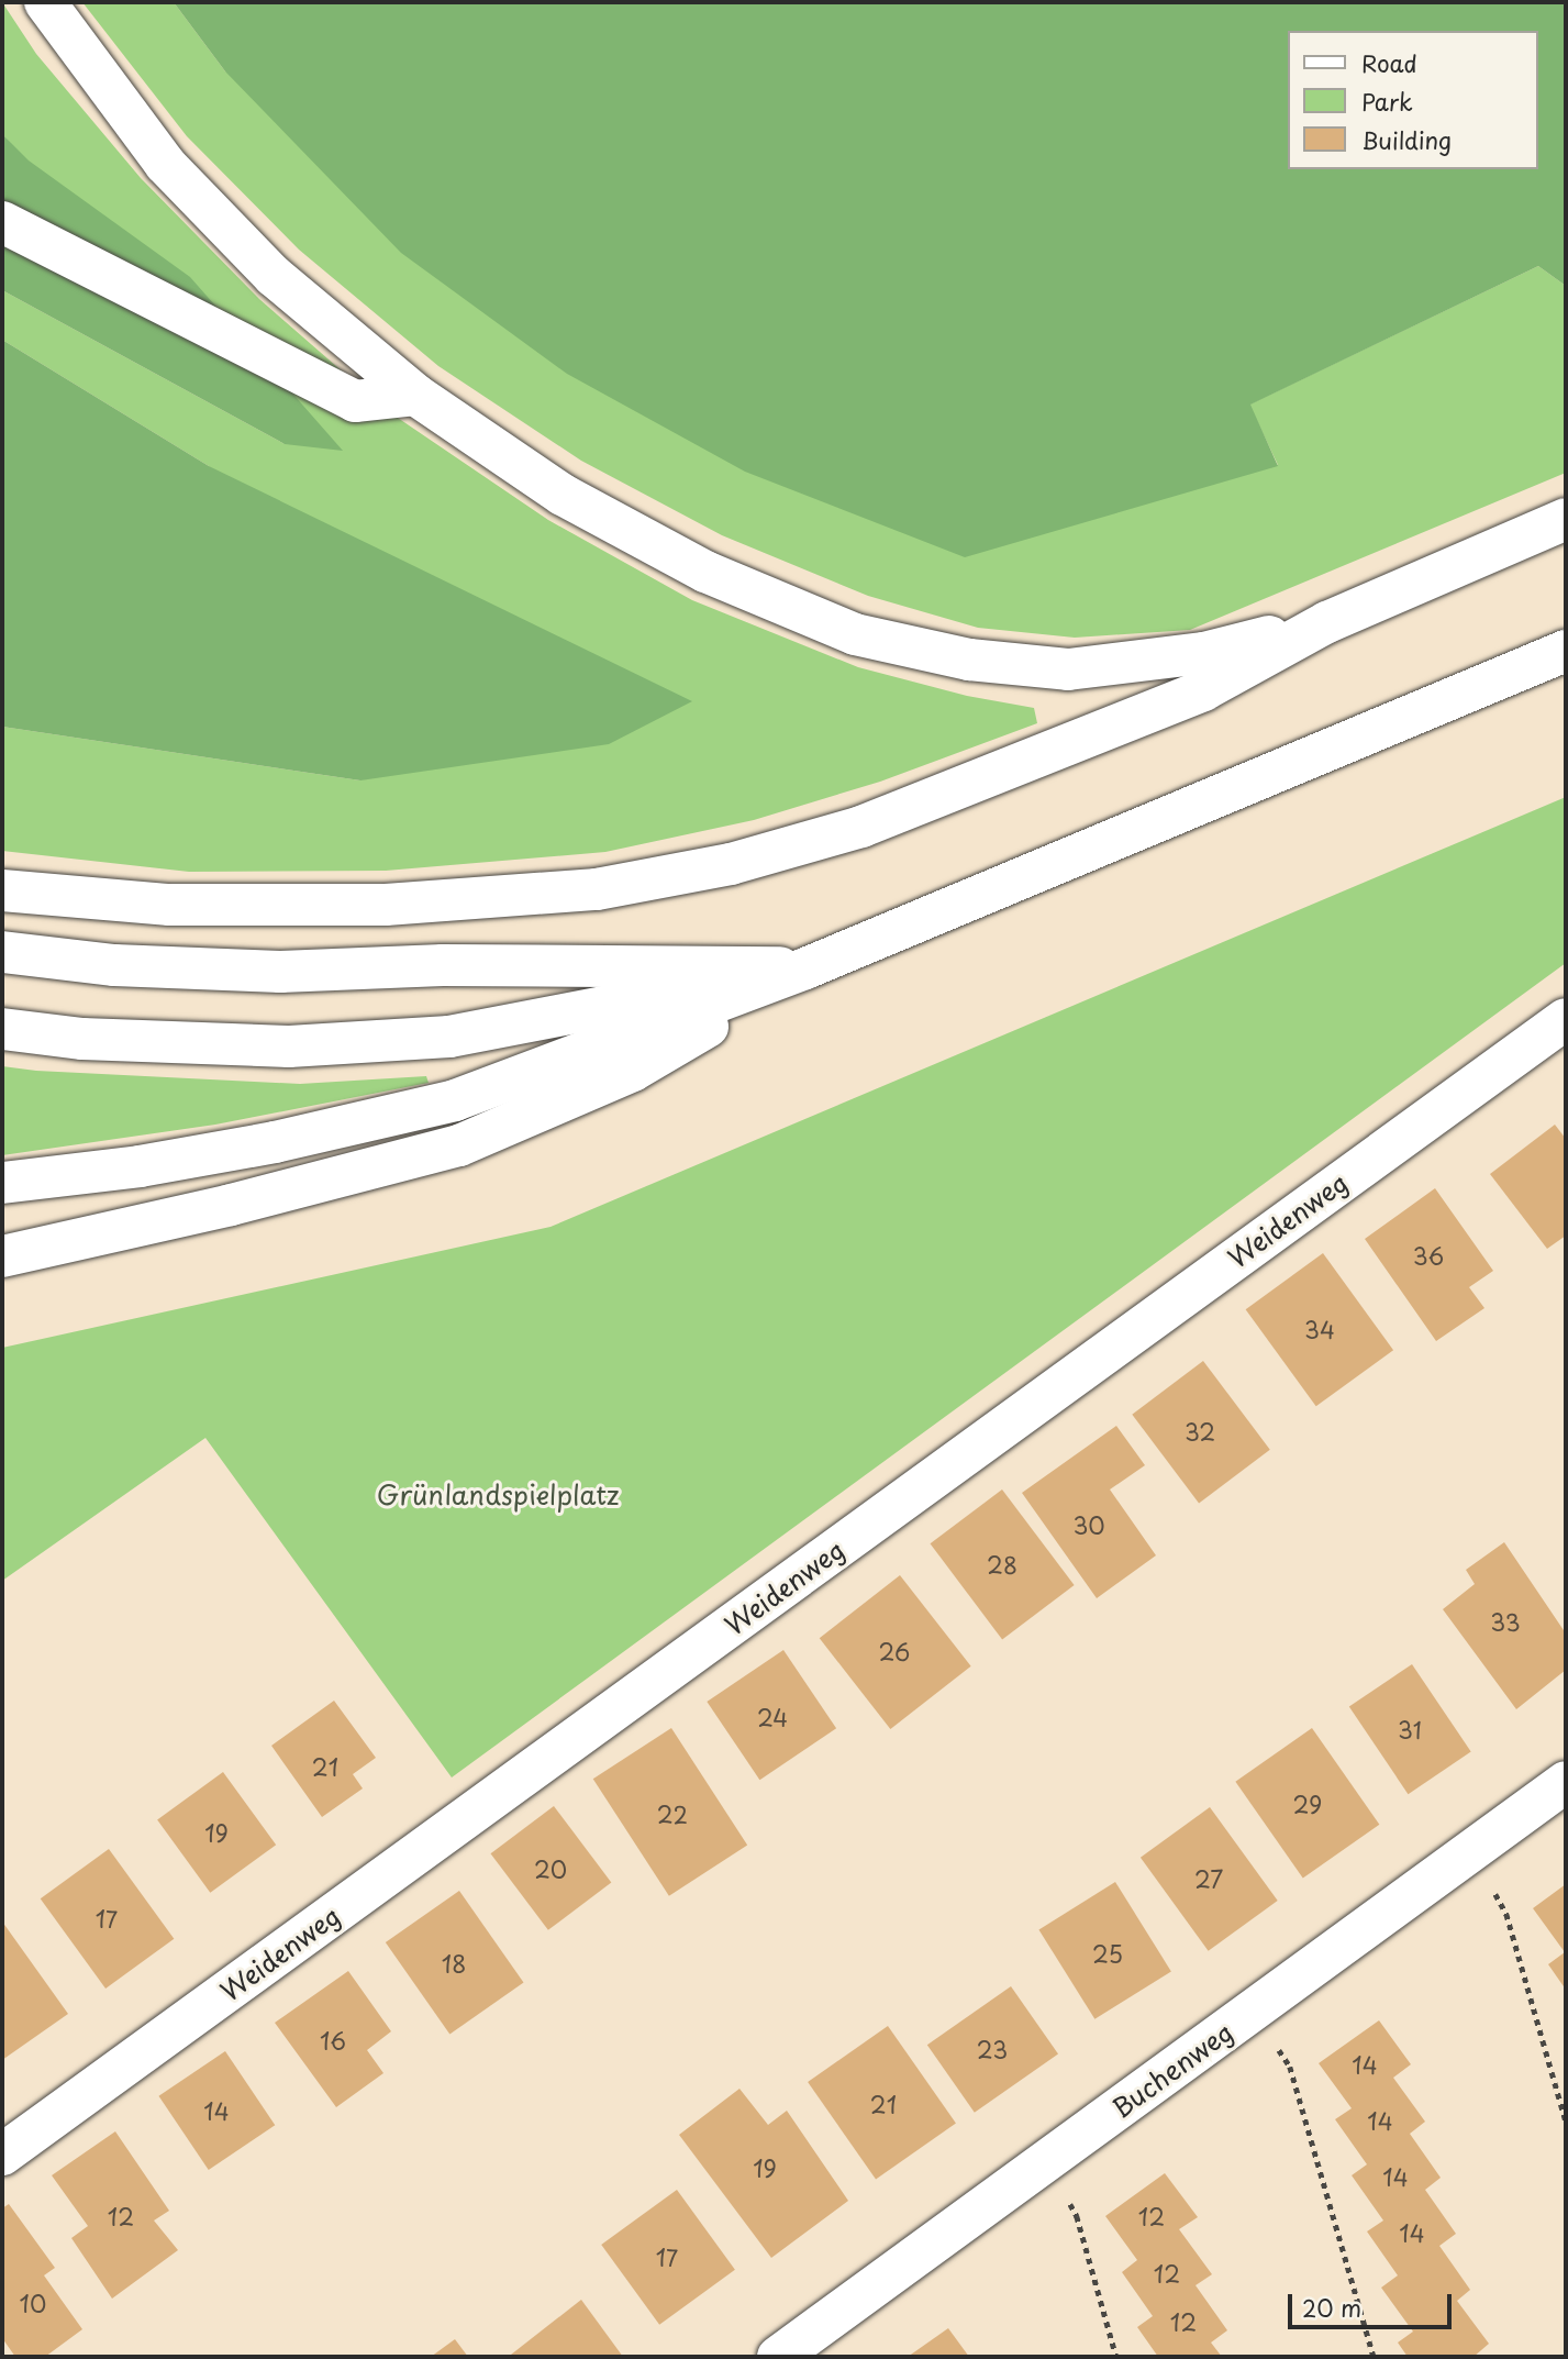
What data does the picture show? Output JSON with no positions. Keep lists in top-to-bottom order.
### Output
{
  "streets": {
    "main road": ["Weidenweg", "Buchenweg"]
  },
  "parks": ["Grünlandspielplatz"],
  "house_numbers": [
    "36",
    "34",
    "32",
    "30",
    "28",
    "33",
    "26",
    "24",
    "31",
    "21",
    "29",
    "22",
    "19",
    "20",
    "27",
    "17",
    "25",
    "18",
    "16",
    "23",
    "14",
    "21",
    "14",
    "14",
    "19",
    "14",
    "12",
    "12",
    "14",
    "17",
    "12",
    "10",
    "12"
  ],
  "legend": ["Road", "Park", "Building"],
  "scale_bar": "20 m"
}
